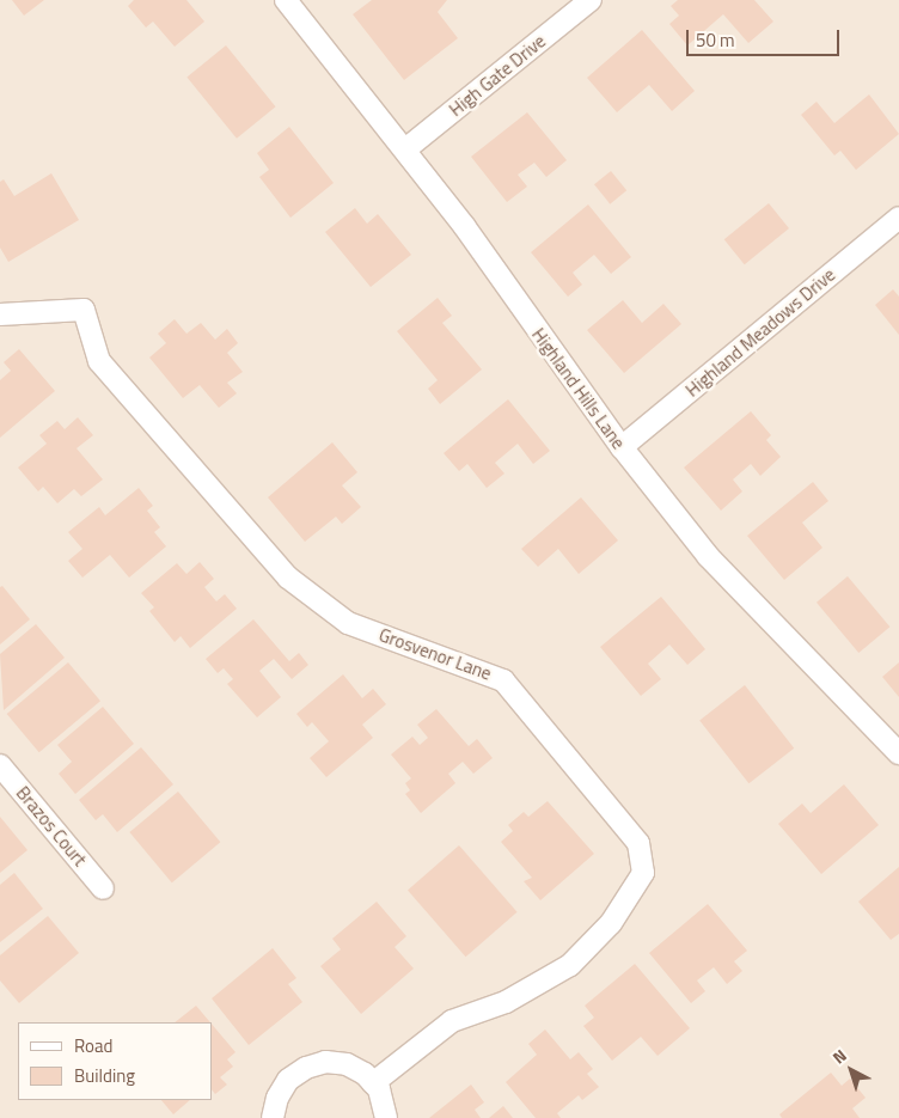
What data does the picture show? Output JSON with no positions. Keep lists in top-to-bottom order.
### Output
{
  "streets": {
    "street": [
      "High Gate Drive",
      "Highland Meadows Drive",
      "Highland Hills Lane",
      "Grosvenor Lane",
      "Brazos Court"
    ]
  },
  "crossings": [
    ["High Gate Drive", "Highland Hills Lane"],
    ["Highland Meadows Drive", "Highland Hills Lane"]
  ],
  "legend": ["Road", "Building"],
  "scale_bar": "50 m",
  "north": "top left"
}
